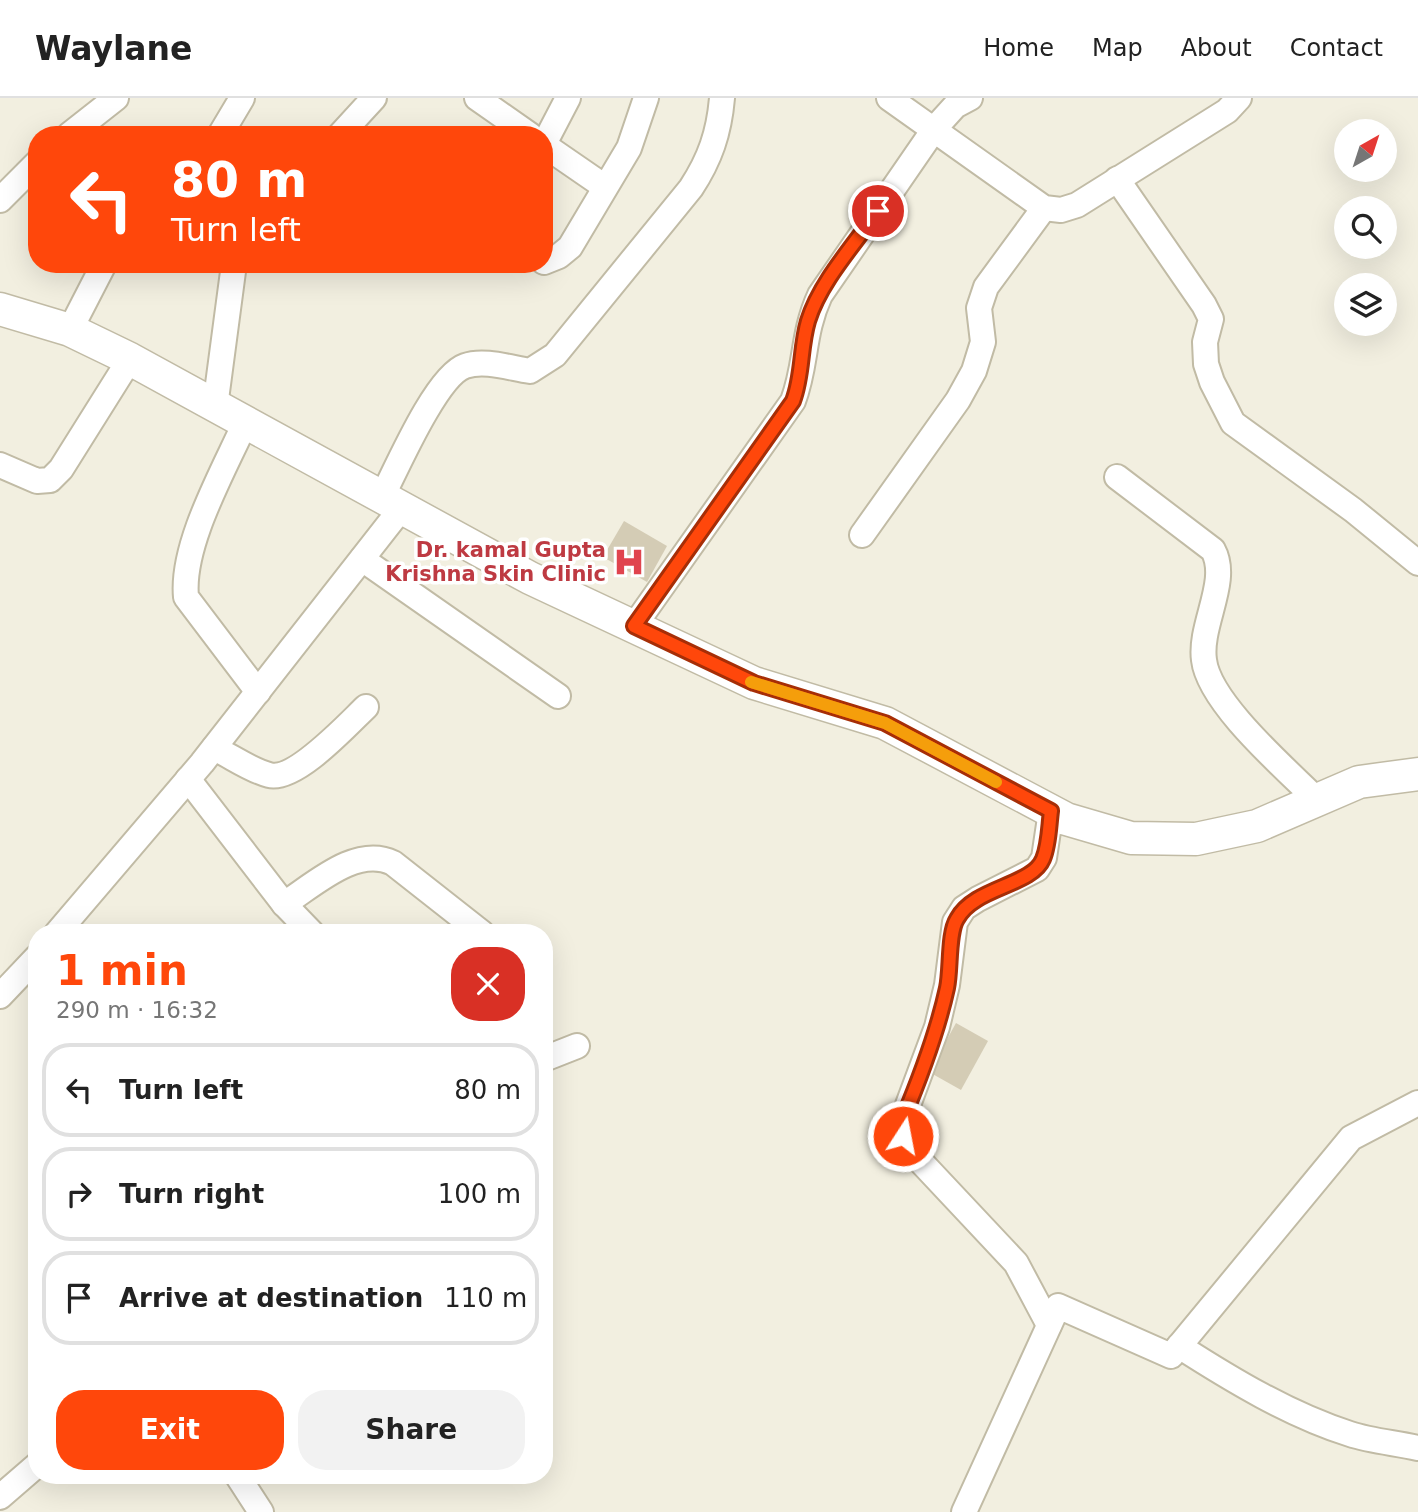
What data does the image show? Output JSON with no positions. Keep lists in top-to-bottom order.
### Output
{
  "places": {
    "hospital": ["Dr. kamal Gupta Krishna Skin Clinic"]
  },
  "north": "top right",
  "page": {
    "header": "Waylane",
    "nav": [
      "Home",
      "Map",
      "About",
      "Contact"
    ],
    "turn": ["80 m", "Turn left"],
    "heading": ["1 min", "290 m · 16:32"],
    "list": [
      {
        "name": "Turn left",
        "value": "80 m"
      },
      {
        "name": "Turn right",
        "value": "100 m"
      },
      {
        "name": "Arrive at destination",
        "value": "110 m"
      }
    ],
    "buttons": ["Exit", "Share"]
  }
}
